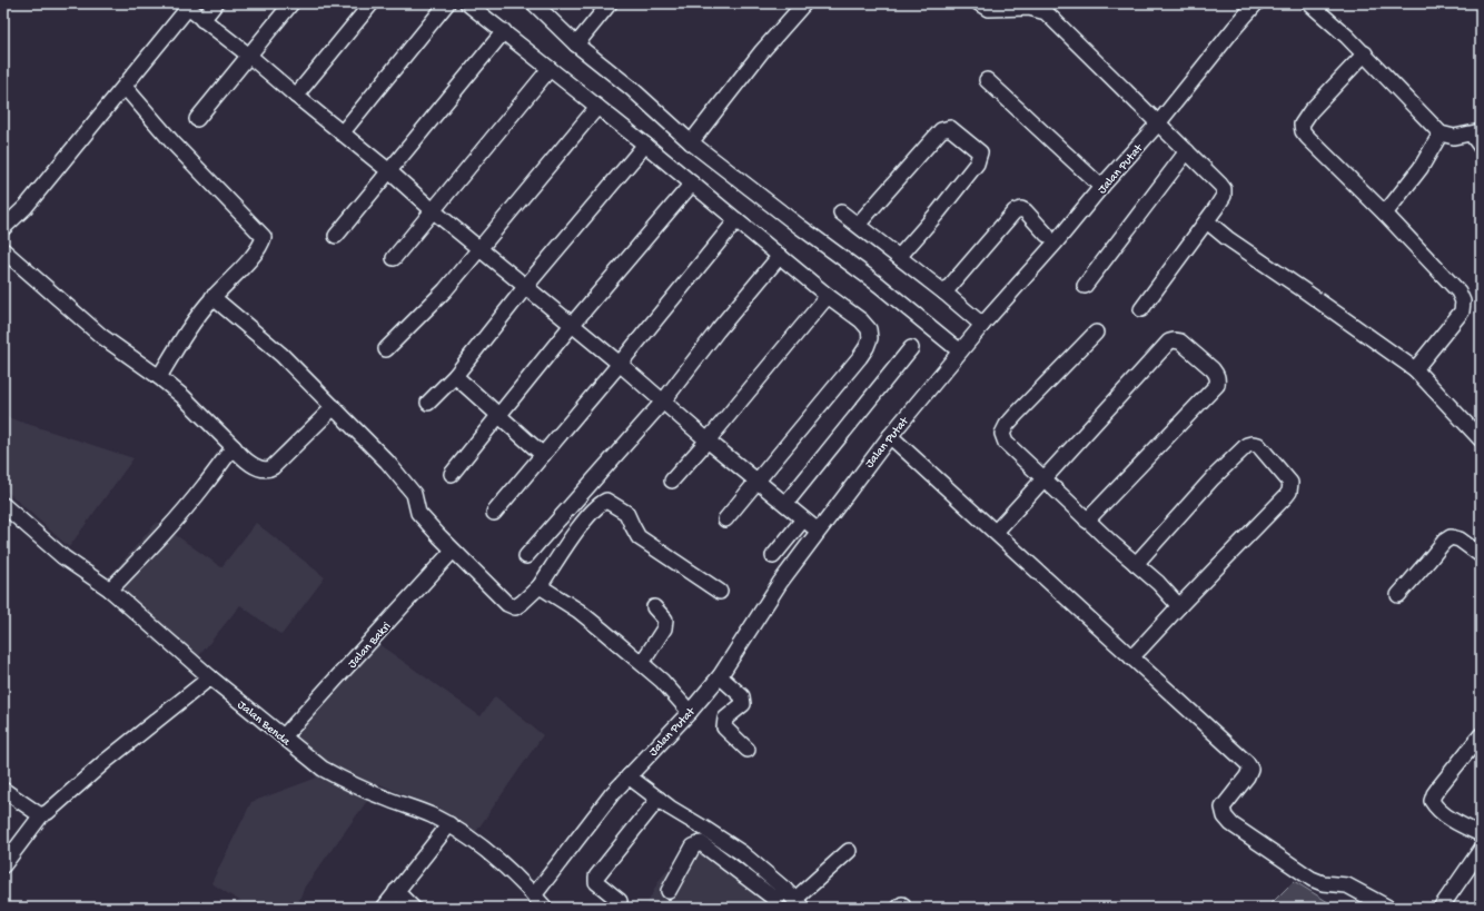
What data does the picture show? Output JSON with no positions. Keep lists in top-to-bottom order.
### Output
{
  "streets": {
    "street": ["Jalan Putat", "Jalan Bakri", "Jalan Benda"]
  },
  "crossings": [
    ["Jalan Putat", "Jalan Benda"],
    ["Jalan Bakri", "Jalan Benda"]
  ]
}
